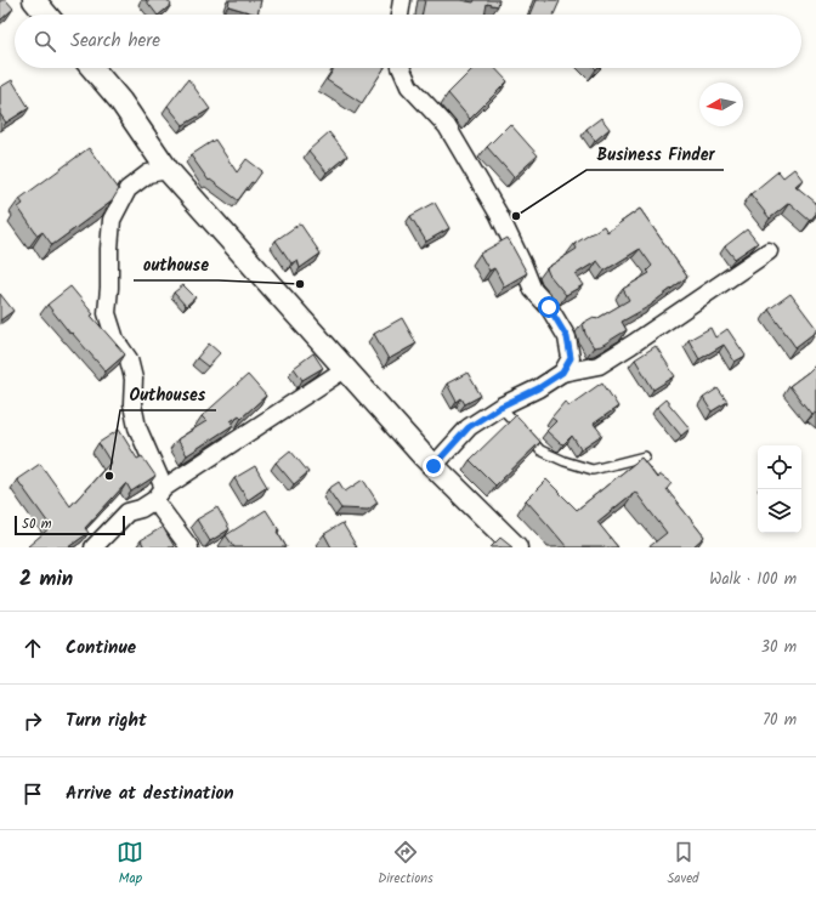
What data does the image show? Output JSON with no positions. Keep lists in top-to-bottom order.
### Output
{
  "places": ["Business Finder", "outhouse", "Outhouses"],
  "scale_bar": "50 m",
  "north": "left",
  "page": {
    "search": "Search here",
    "scale": "50 m",
    "heading": ["2 min", "Walk · 100 m"],
    "list": [
      ["Continue", "30 m"],
      ["Turn right", "70 m"],
      "Arrive at destination"
    ],
    "nav": ["Map", "Directions", "Saved"]
  }
}
